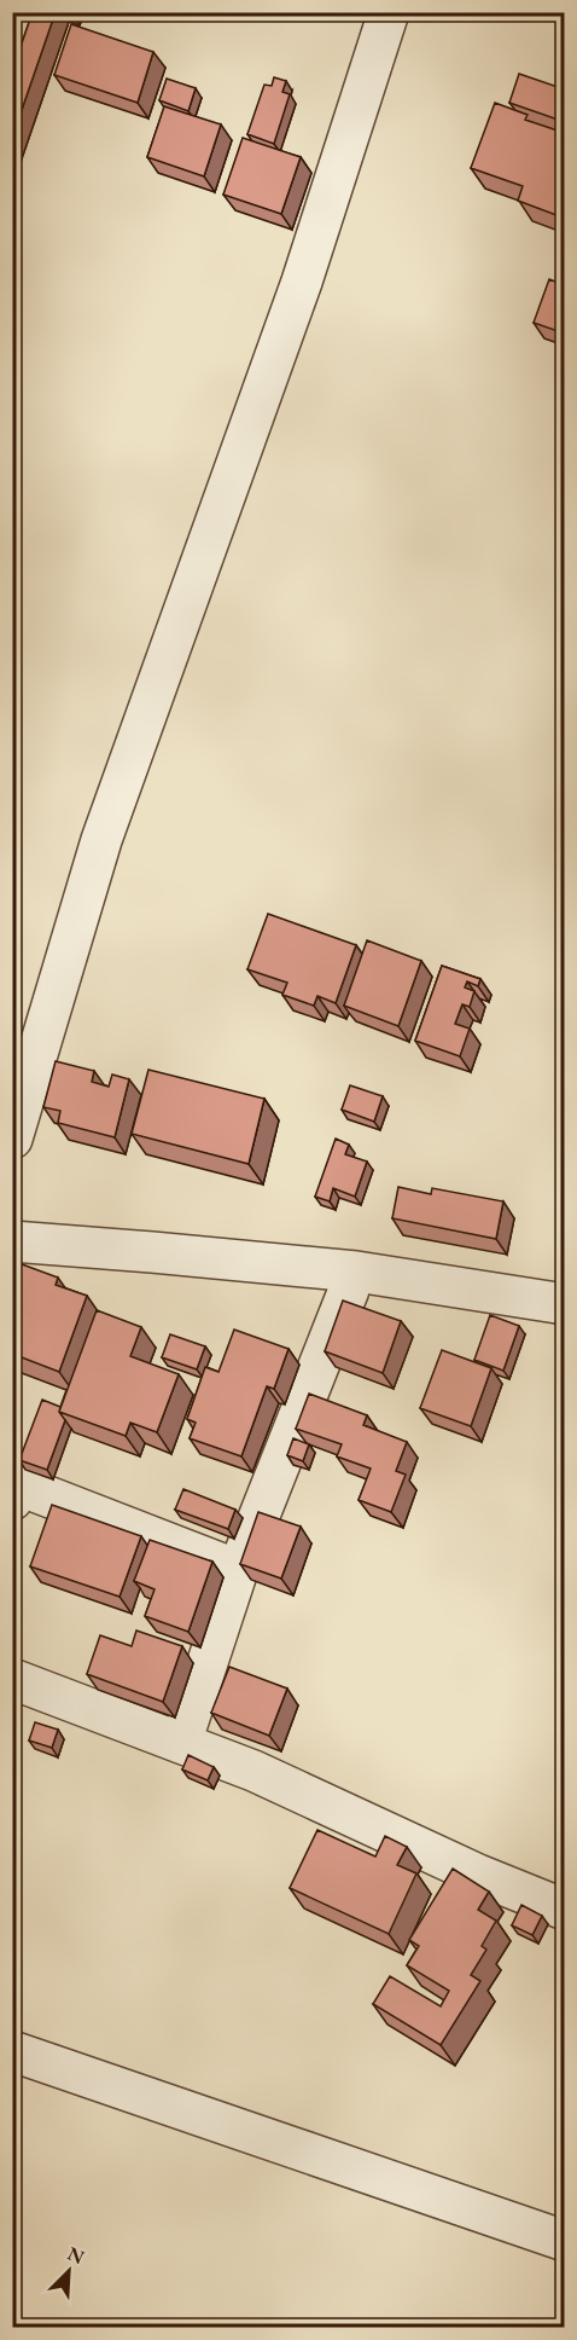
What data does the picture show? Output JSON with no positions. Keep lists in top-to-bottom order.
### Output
{
  "north": "top right"
}
